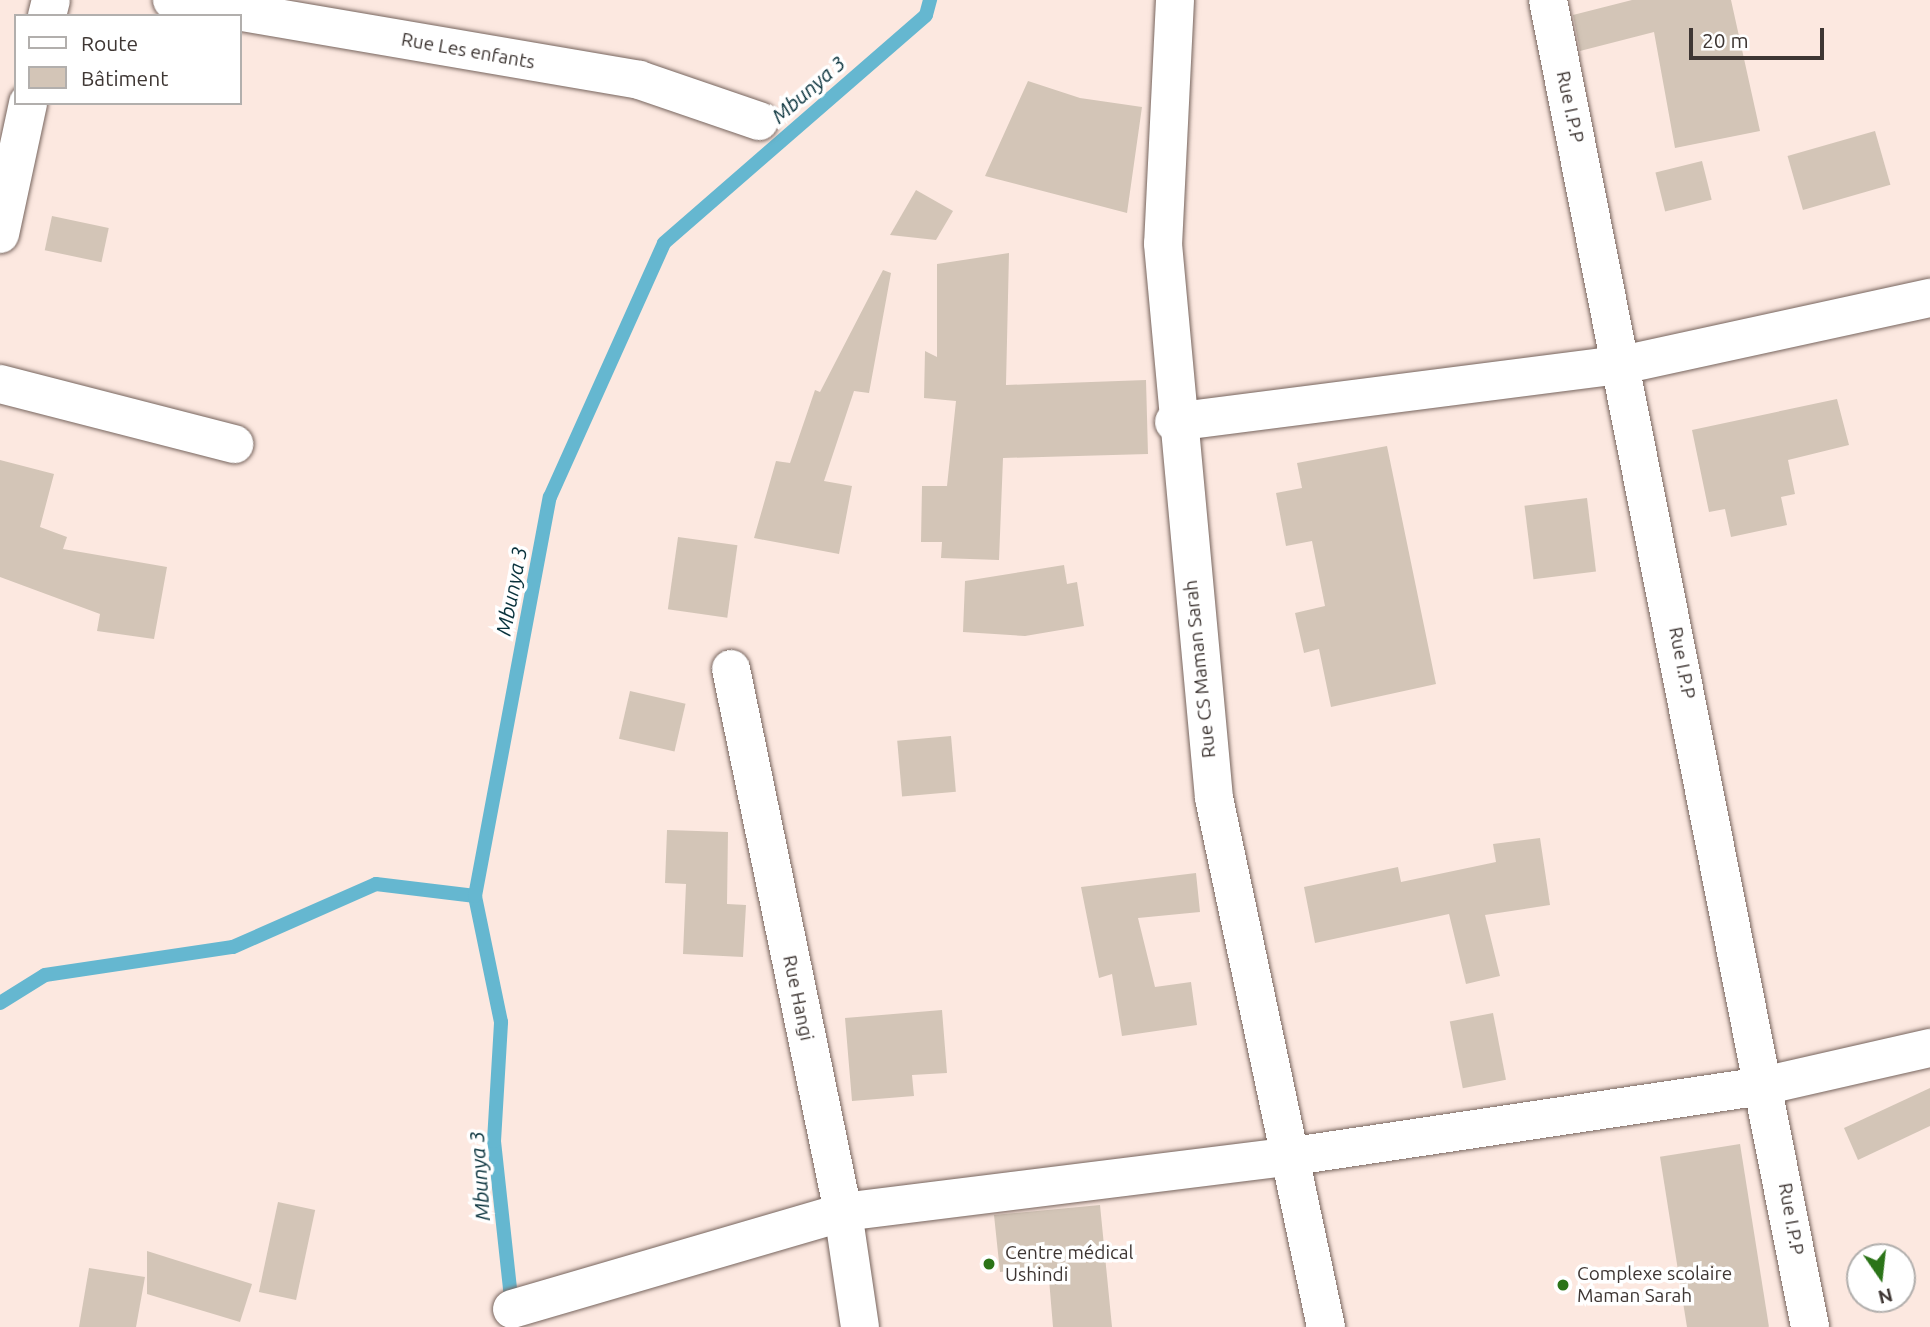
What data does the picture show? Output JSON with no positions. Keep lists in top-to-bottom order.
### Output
{
  "streets": {
    "street": [
      "Rue Les enfants",
      "Rue I.P.P",
      "Rue CS Maman Sarah",
      "Rue Hangi"
    ]
  },
  "water": ["Mbunya 3"],
  "places": ["Centre médical Ushindi", "Complexe scolaire Maman Sarah"],
  "legend": ["Route", "Bâtiment"],
  "scale_bar": "20 m",
  "north": "bottom"
}
